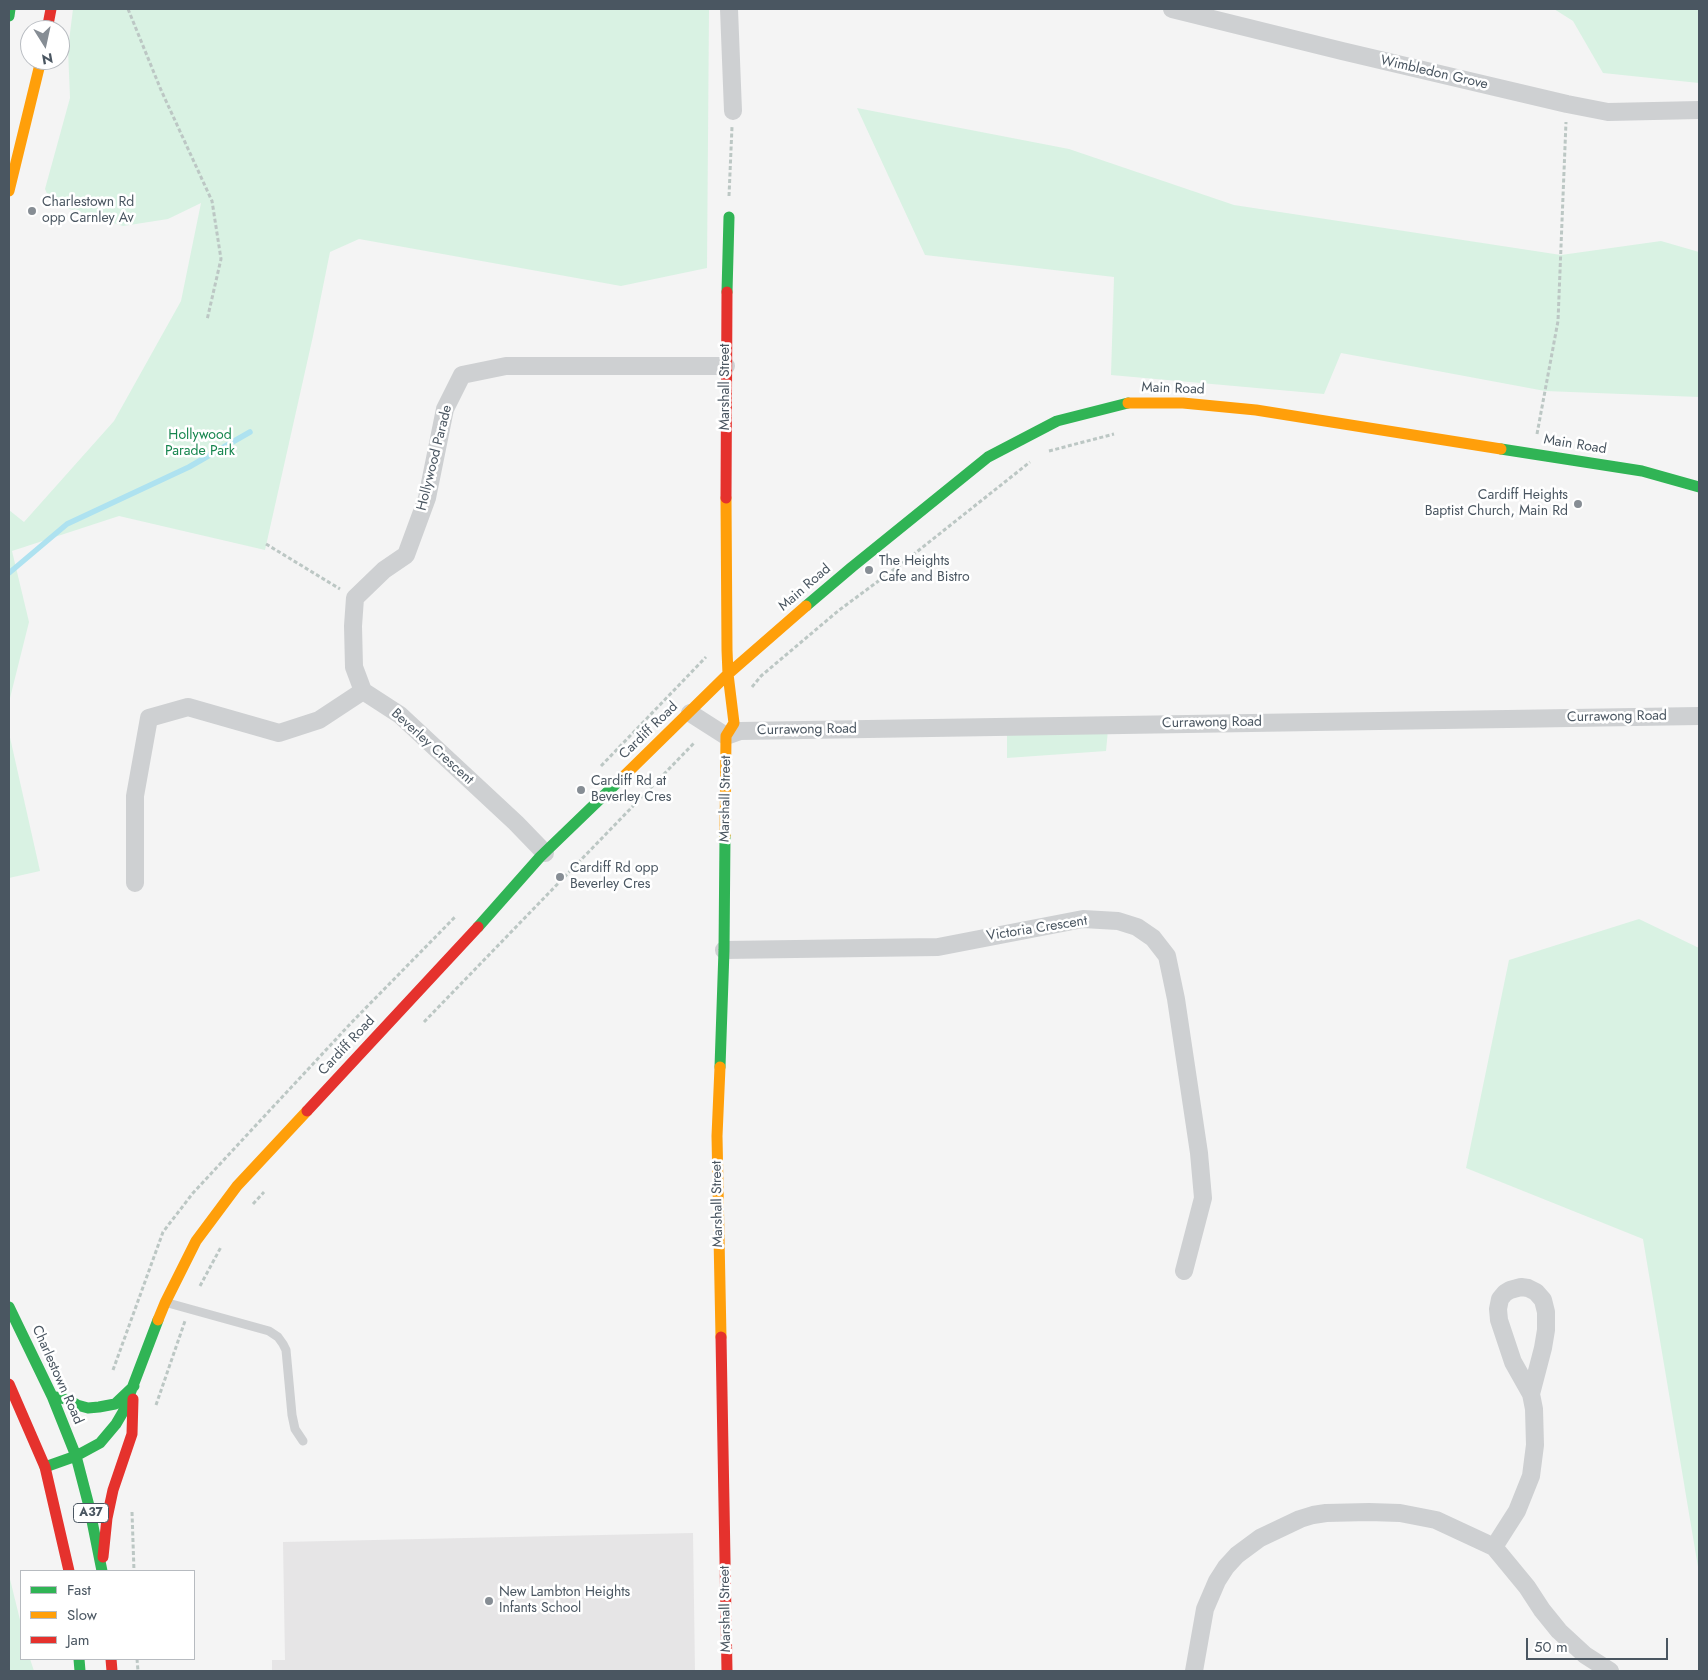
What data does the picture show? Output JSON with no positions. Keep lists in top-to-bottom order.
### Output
{
  "streets": {
    "main road": [
      "Marshall Street",
      "Main Road",
      "Cardiff Road",
      "Charlestown Road",
      "A37"
    ],
    "street": [
      "Wimbledon Grove",
      "Hollywood Parade",
      "Currawong Road",
      "Beverley Crescent",
      "Victoria Crescent"
    ]
  },
  "crossings": [
    ["Marshall Street", "Main Road"],
    ["Marshall Street", "Hollywood Parade"],
    ["Marshall Street", "Currawong Road"],
    ["Marshall Street", "Cardiff Road"],
    ["Marshall Street", "Victoria Crescent"],
    ["Main Road", "Cardiff Road"],
    ["Cardiff Road", "Beverley Crescent"],
    ["Cardiff Road", "Charlestown Road"],
    ["Cardiff Road", "A37"],
    ["Charlestown Road", "A37"]
  ],
  "parks": ["Hollywood Parade Park"],
  "places": [
    "Charlestown Rd opp Carnley Av",
    "Cardiff Heights Baptist Church, Main Rd",
    "The Heights Cafe and Bistro",
    "Cardiff Rd at Beverley Cres",
    "Cardiff Rd opp Beverley Cres",
    "New Lambton Heights Infants School"
  ],
  "legend": ["Fast", "Slow", "Jam"],
  "scale_bar": "50 m",
  "north": "bottom"
}
